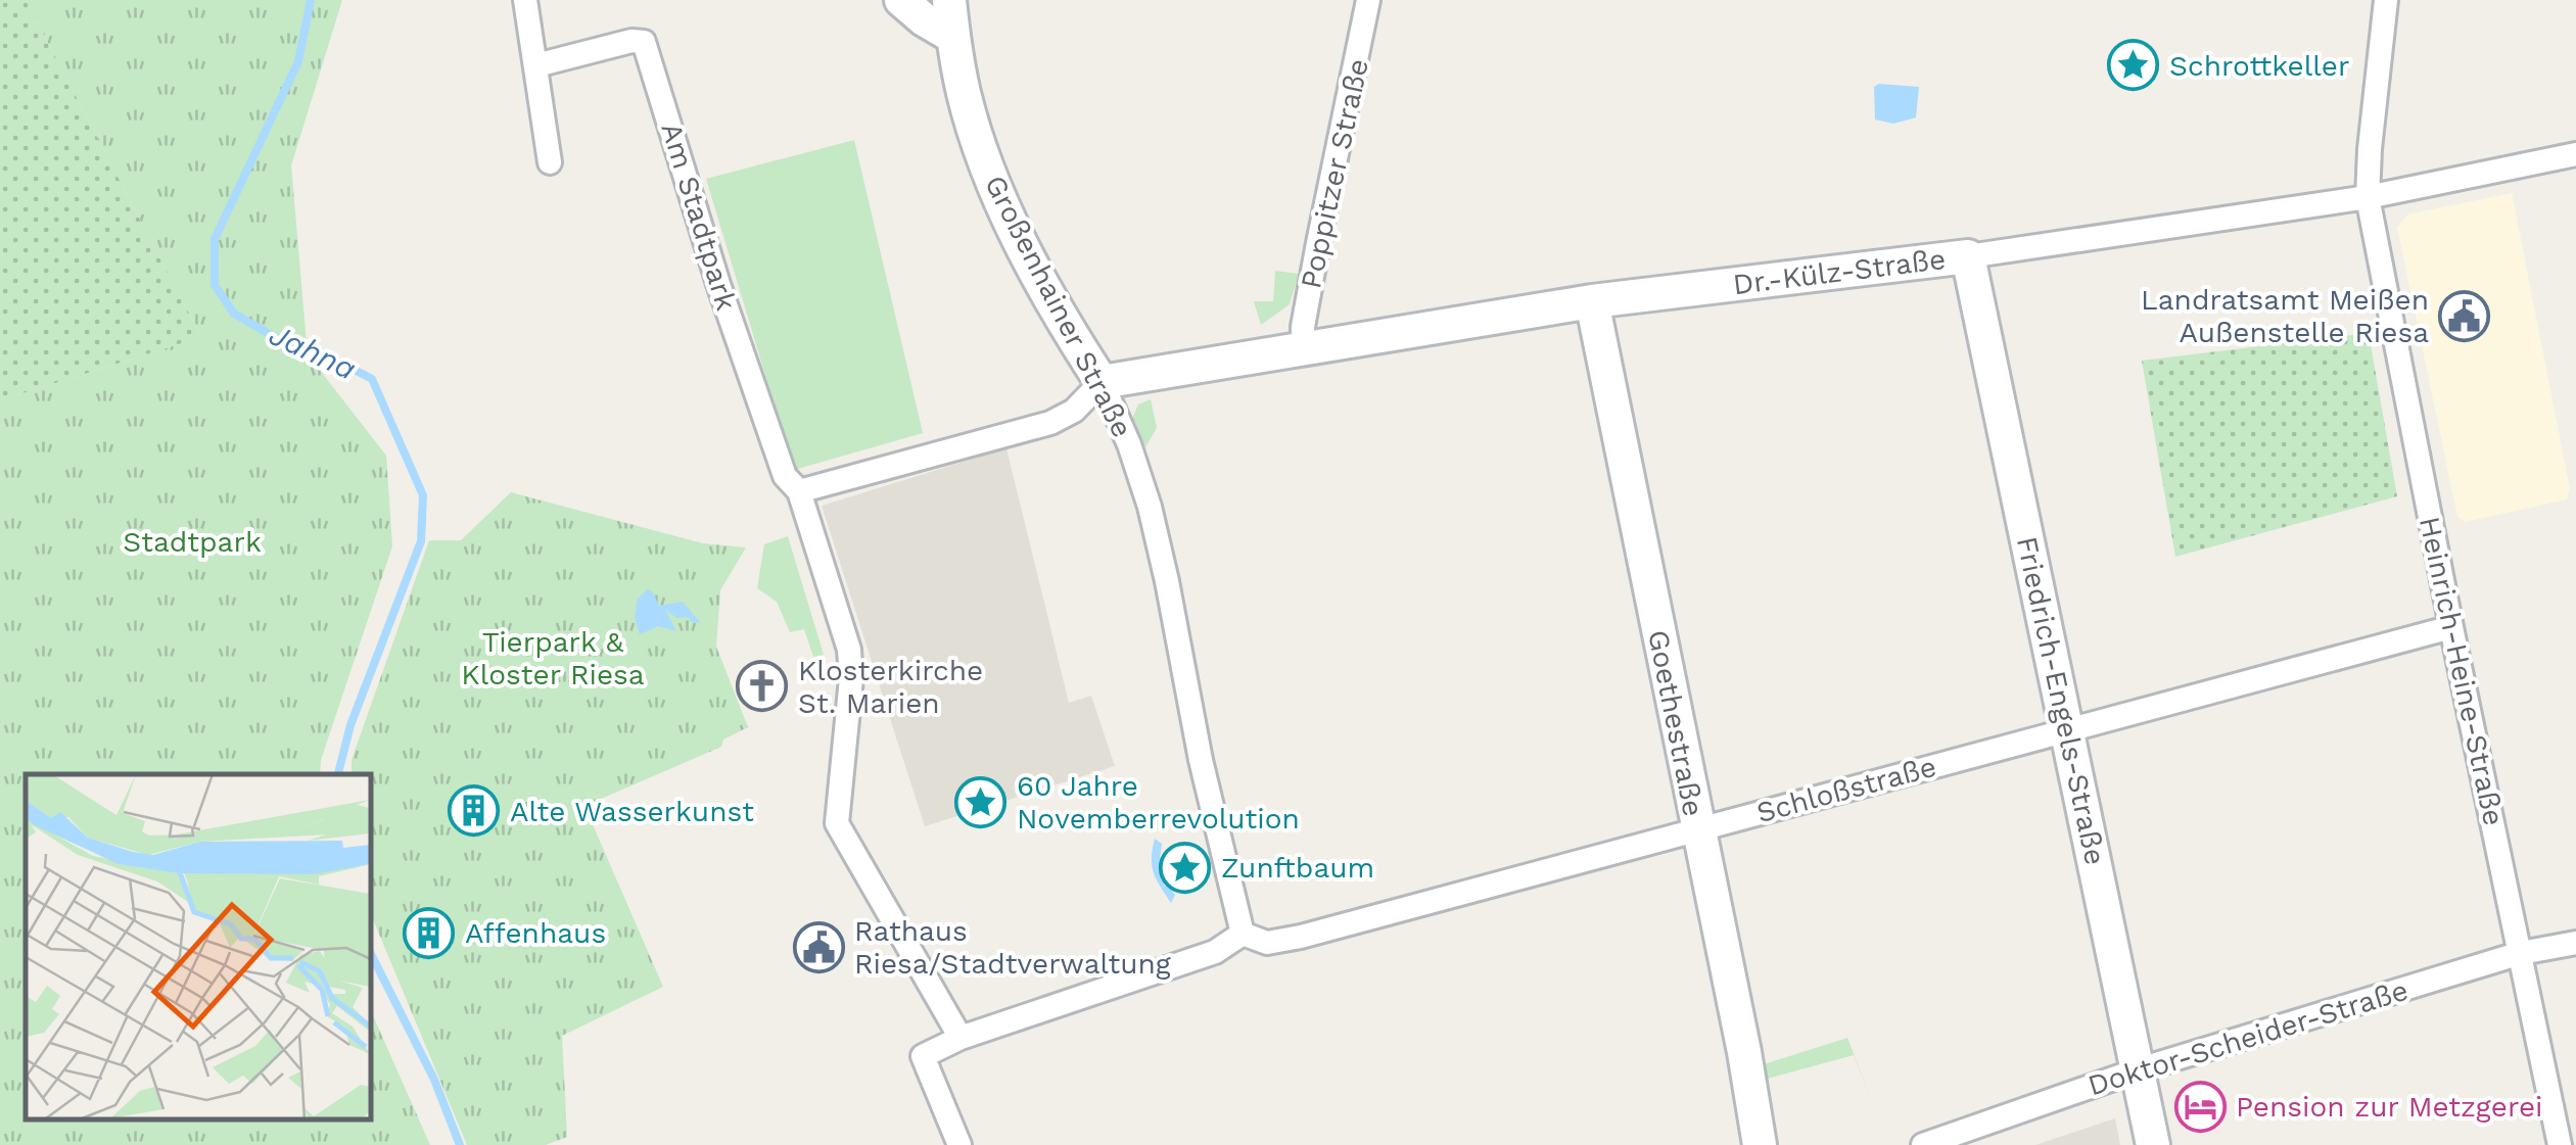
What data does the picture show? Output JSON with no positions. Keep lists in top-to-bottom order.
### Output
{
  "streets": {
    "main road": [
      "Dr.-Külz-Straße",
      "Großenhainer Straße",
      "Friedrich-Engels-Straße",
      "Goethestraße"
    ],
    "street": [
      "Poppitzer Straße",
      "Am Stadtpark",
      "Heinrich-Heine-Straße",
      "Schloßstraße",
      "Doktor-Scheider-Straße"
    ]
  },
  "crossings": [
    ["Poppitzer Straße", "Dr.-Külz-Straße"],
    ["Dr.-Külz-Straße", "Großenhainer Straße"],
    ["Dr.-Külz-Straße", "Heinrich-Heine-Straße"],
    ["Dr.-Külz-Straße", "Friedrich-Engels-Straße"],
    ["Dr.-Külz-Straße", "Goethestraße"],
    ["Großenhainer Straße", "Schloßstraße"],
    ["Heinrich-Heine-Straße", "Schloßstraße"],
    ["Heinrich-Heine-Straße", "Doktor-Scheider-Straße"],
    ["Friedrich-Engels-Straße", "Schloßstraße"],
    ["Friedrich-Engels-Straße", "Doktor-Scheider-Straße"],
    ["Goethestraße", "Schloßstraße"]
  ],
  "water": ["Jahna"],
  "parks": ["Stadtpark", "Tierpark & Kloster Riesa"],
  "places": {
    "place": ["Schrottkeller", "60 Jahre Novemberrevolution", "Zunftbaum"],
    "public building": ["Landratsamt Meißen Außenstelle Riesa", "Rathaus Riesa/Stadtverwaltung"],
    "church": ["Klosterkirche St. Marien"],
    "building": ["Alte Wasserkunst", "Affenhaus"],
    "hotel": ["Pension zur Metzgerei"]
  }
}
